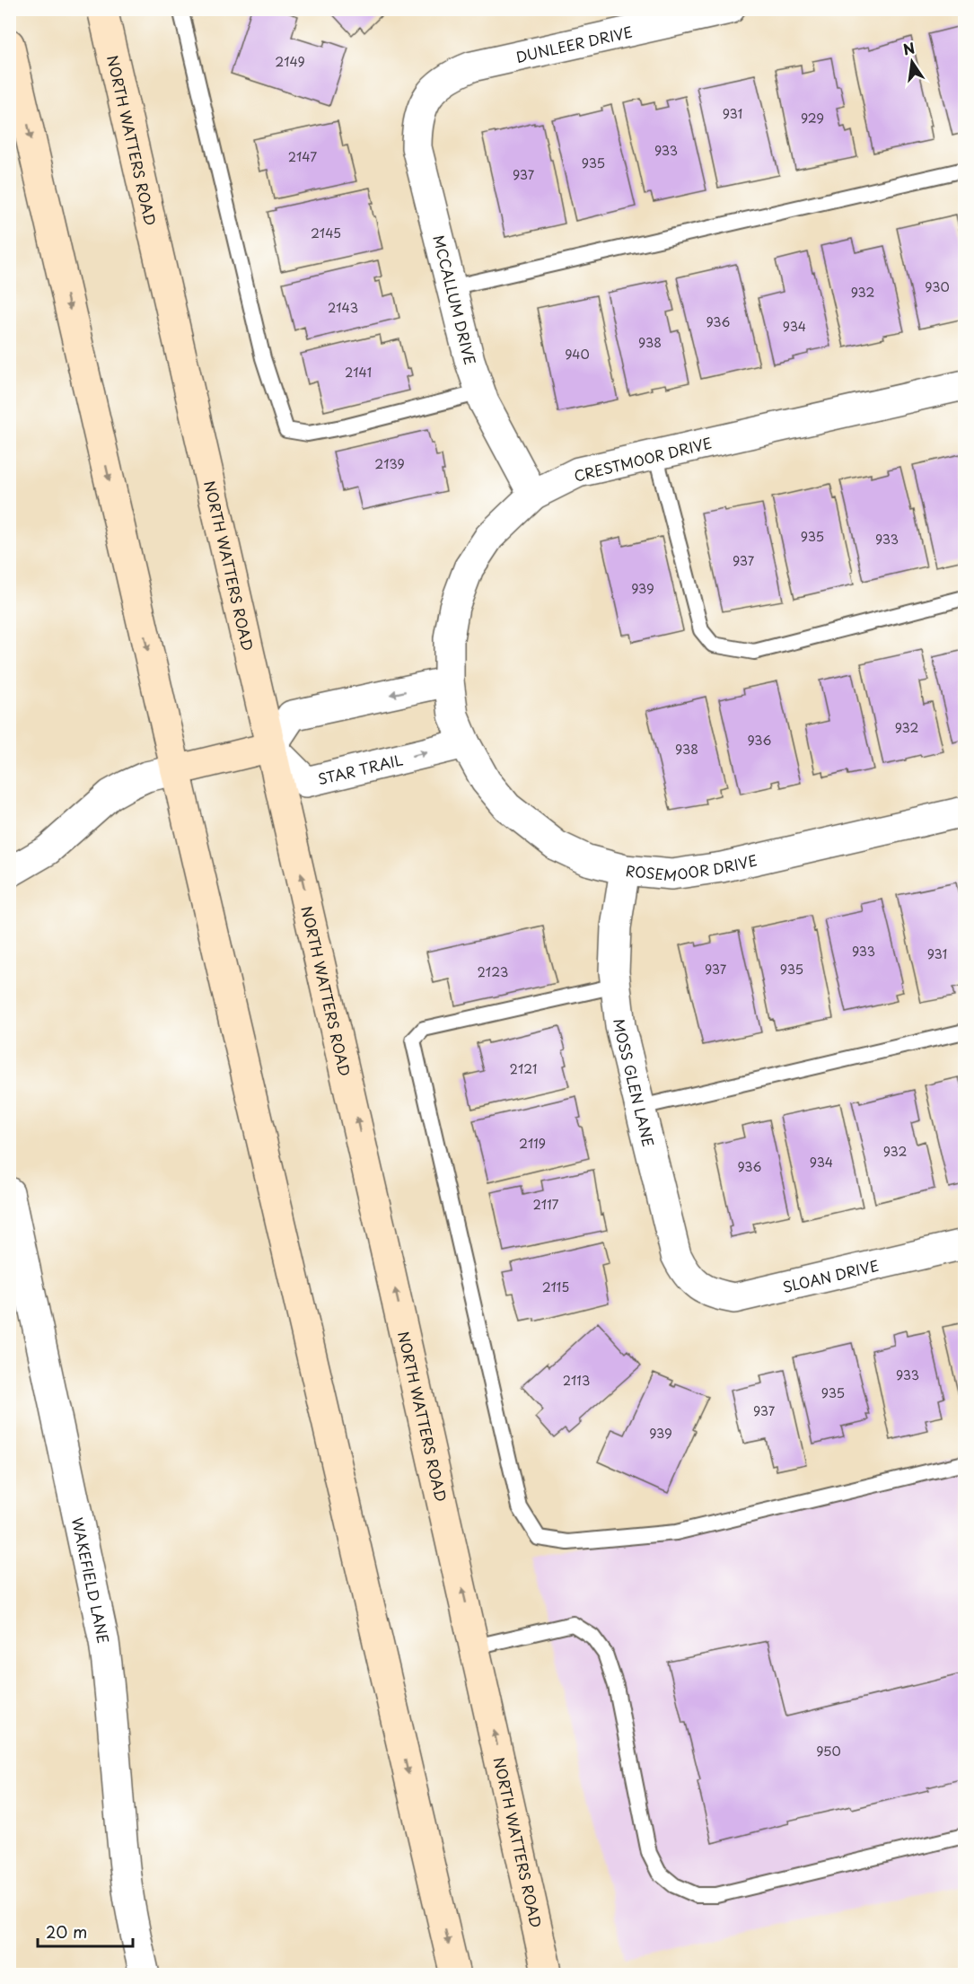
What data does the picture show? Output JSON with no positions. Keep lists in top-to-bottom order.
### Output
{
  "streets": {
    "main road": ["NORTH WATTERS ROAD"],
    "street": [
      "DUNLEER DRIVE",
      "MCCALLUM DRIVE",
      "CRESTMOOR DRIVE",
      "STAR TRAIL",
      "ROSEMOOR DRIVE",
      "MOSS GLEN LANE",
      "SLOAN DRIVE",
      "WAKEFIELD LANE"
    ]
  },
  "crossings": [
    ["DUNLEER DRIVE", "MCCALLUM DRIVE"],
    ["NORTH WATTERS ROAD", "STAR TRAIL"],
    ["MCCALLUM DRIVE", "CRESTMOOR DRIVE"],
    ["CRESTMOOR DRIVE", "STAR TRAIL"],
    ["CRESTMOOR DRIVE", "ROSEMOOR DRIVE"],
    ["STAR TRAIL", "ROSEMOOR DRIVE"],
    ["ROSEMOOR DRIVE", "MOSS GLEN LANE"],
    ["MOSS GLEN LANE", "SLOAN DRIVE"]
  ],
  "house_numbers": [
    "2149",
    "931",
    "929",
    "933",
    "2147",
    "935",
    "937",
    "2145",
    "930",
    "932",
    "2143",
    "936",
    "934",
    "938",
    "940",
    "2141",
    "2139",
    "935",
    "933",
    "937",
    "939",
    "932",
    "936",
    "938",
    "933",
    "931",
    "937",
    "935",
    "2123",
    "2121",
    "2119",
    "932",
    "934",
    "936",
    "2117",
    "2115",
    "933",
    "2113",
    "935",
    "937",
    "939",
    "950"
  ],
  "scale_bar": "20 m",
  "north": "top"
}
